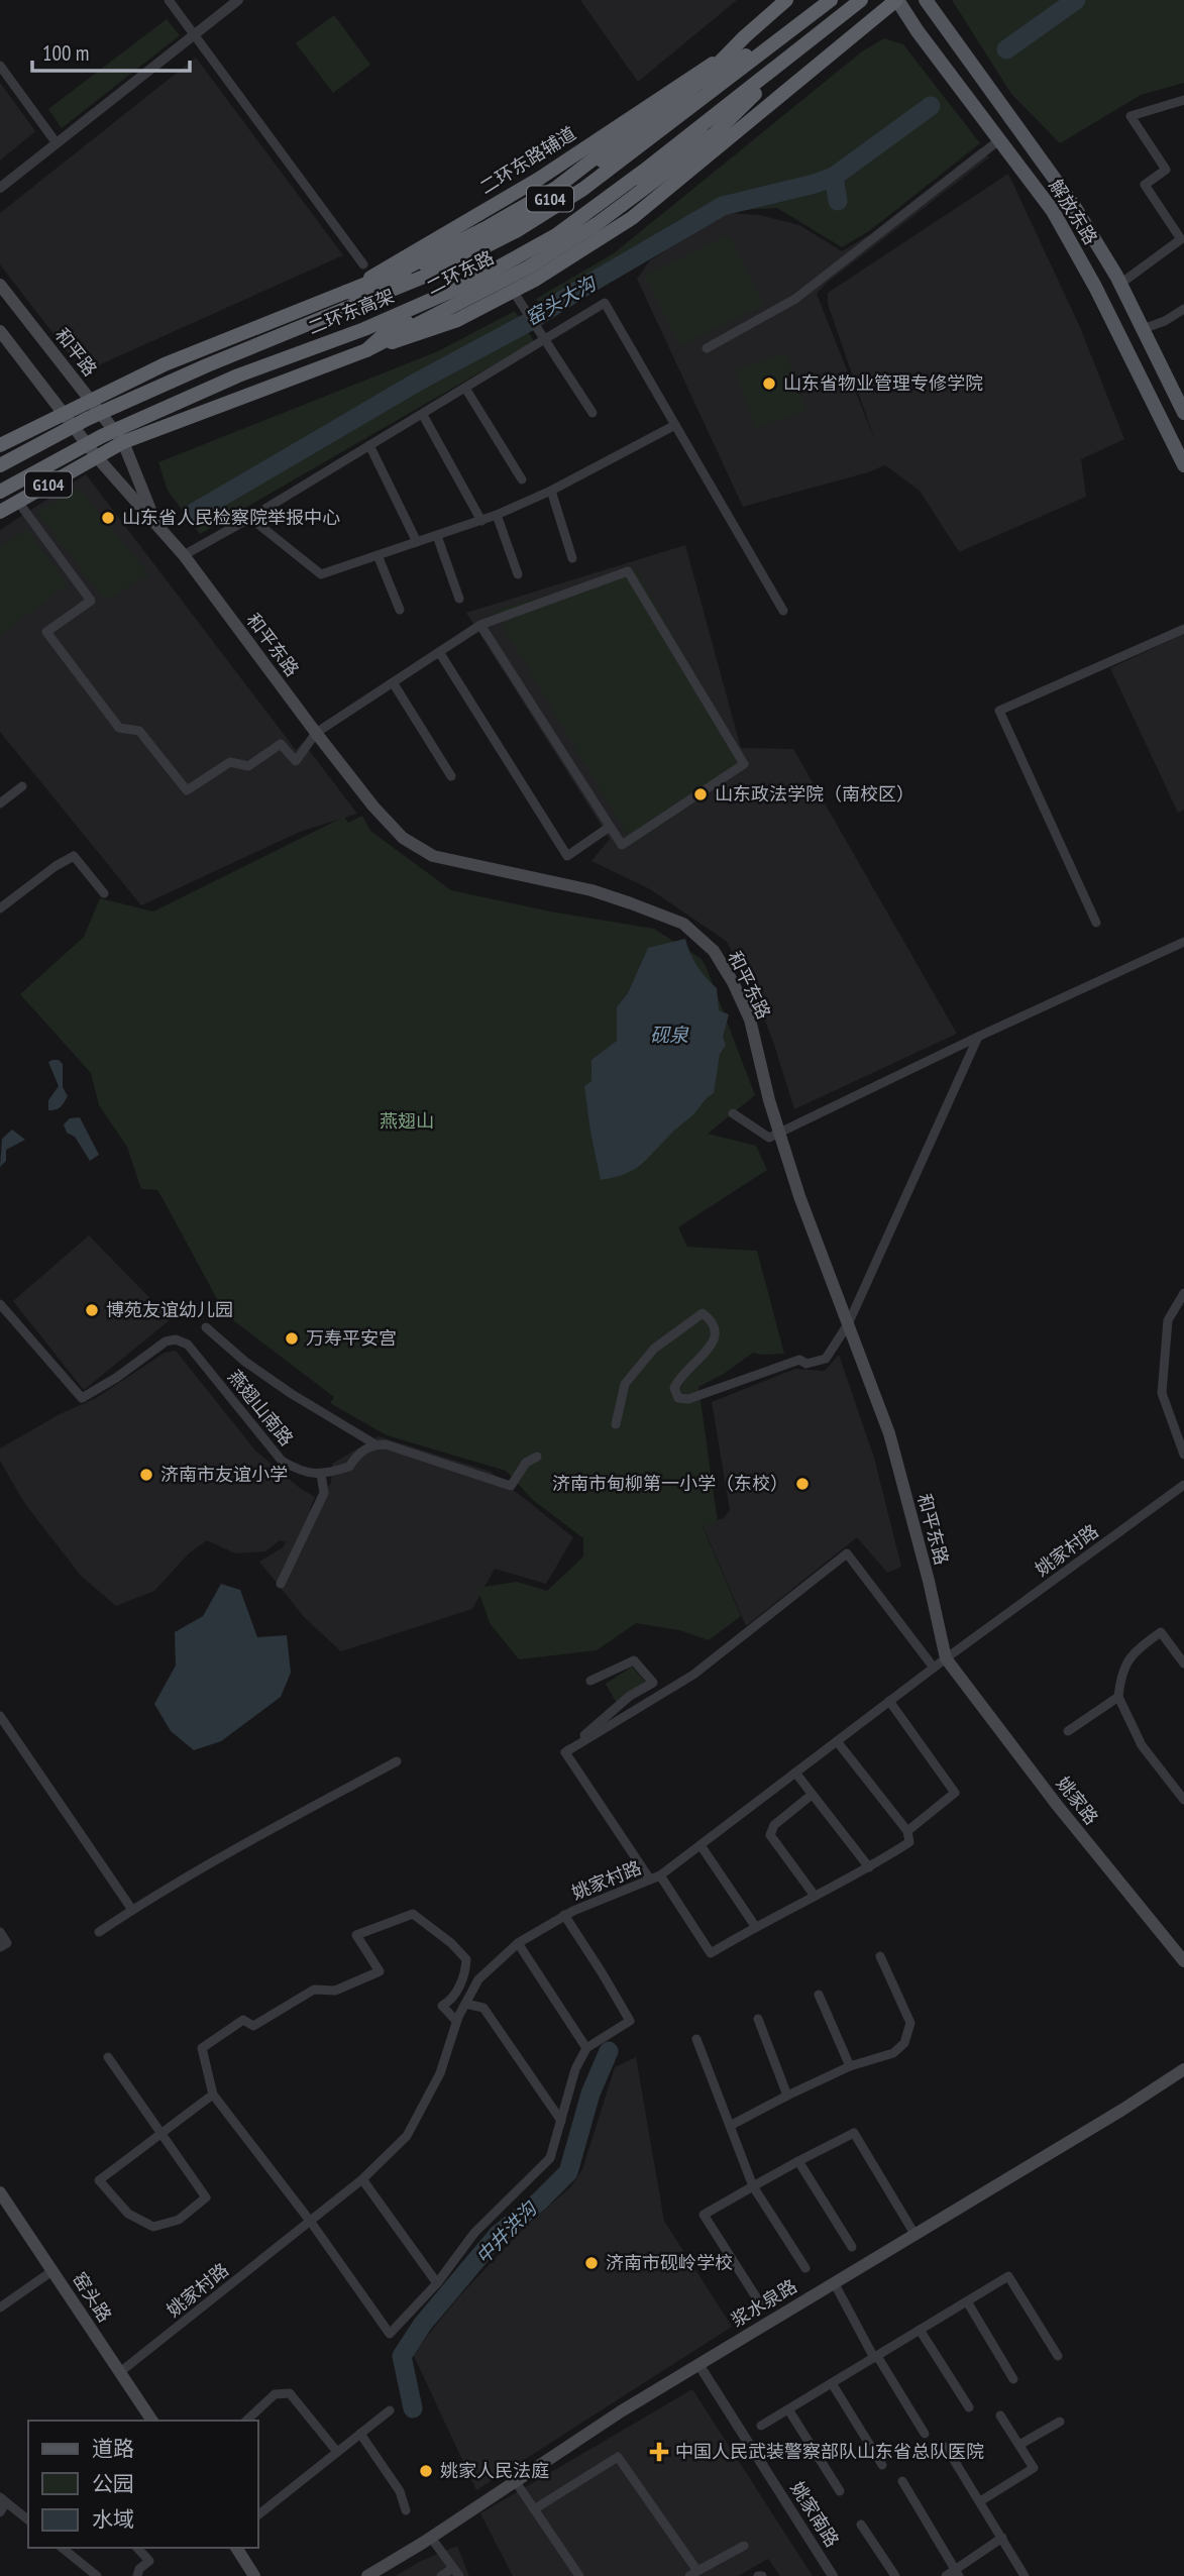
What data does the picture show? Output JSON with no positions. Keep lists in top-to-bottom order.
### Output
{
  "streets": {
    "highway": [
      "二环东路辅道",
      "G104",
      "二环东路",
      "二环东高架"
    ],
    "main road": [
      "解放东路",
      "和平路",
      "和平东路",
      "姚家路",
      "窑头路",
      "浆水泉路"
    ],
    "street": ["燕翅山南路", "姚家村路", "姚家南路"]
  },
  "crossings": [
    ["二环东路辅道", "二环东路"],
    ["二环东路", "和平路"],
    ["二环东路", "和平东路"],
    ["和平路", "和平东路"],
    ["和平东路", "姚家村路"],
    ["和平东路", "姚家路"],
    ["姚家村路", "姚家路"],
    ["姚家村路", "窑头路"],
    ["浆水泉路", "姚家南路"]
  ],
  "water": ["窑头大沟", "砚泉", "中井洪沟"],
  "parks": ["燕翅山"],
  "places": {
    "other": [
      "山东省物业管理专修学院",
      "山东省人民检察院举报中心",
      "山东政法学院（南校区）",
      "博苑友谊幼儿园",
      "万寿平安宫",
      "济南市友谊小学",
      "济南市甸柳第一小学（东校）",
      "济南市砚岭学校",
      "姚家人民法庭"
    ],
    "health": ["中国人民武装警察部队山东省总队医院"]
  },
  "legend": ["道路", "公园", "水域"],
  "scale_bar": "100 m"
}
